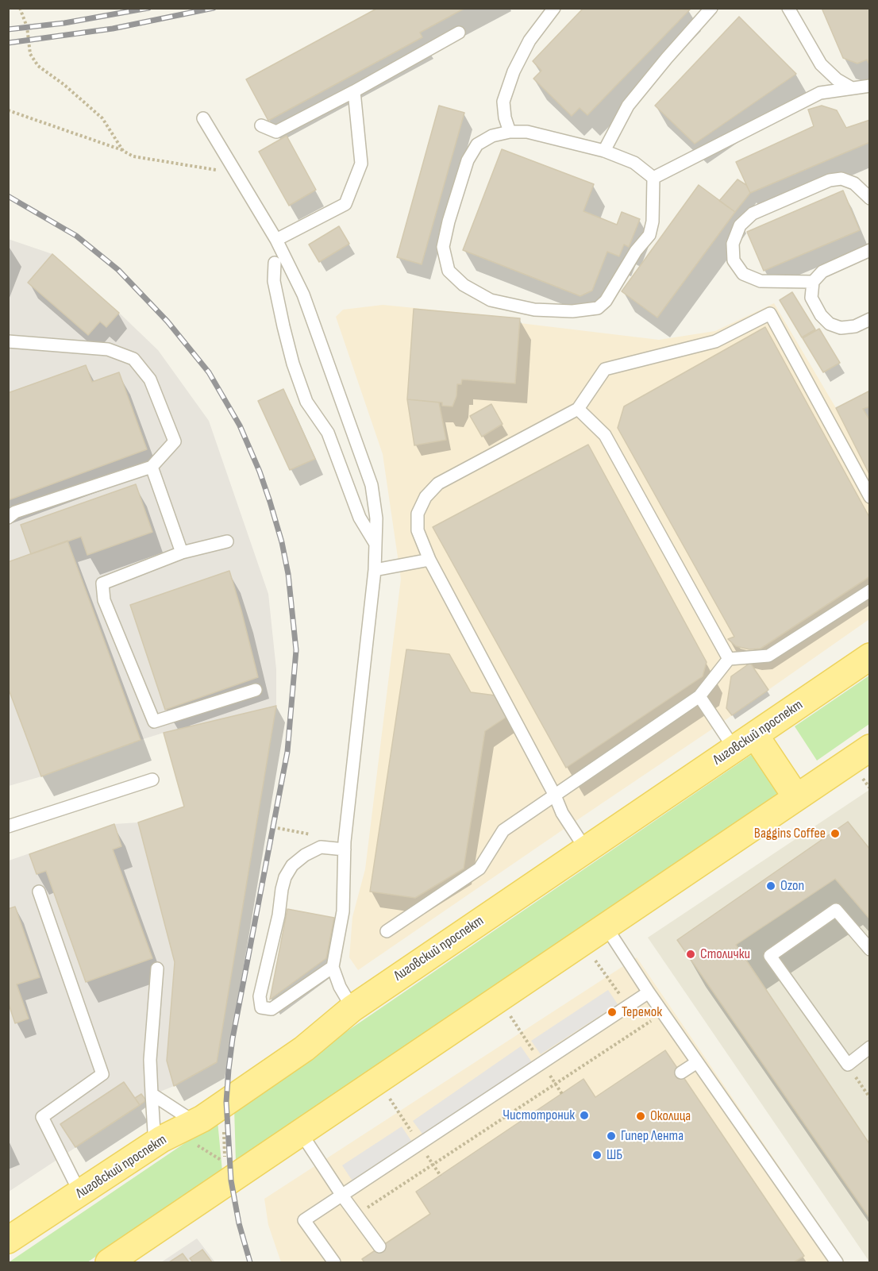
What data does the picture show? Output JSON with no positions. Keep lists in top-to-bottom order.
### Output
{
  "streets": {
    "main road": ["Лиговский проспект"]
  },
  "places": [
    "Baggins Coffee",
    "Ozon",
    "Столички",
    "Теремок",
    "Чистотроник",
    "Околица",
    "Гипер Лента",
    "ШБ"
  ]
}
